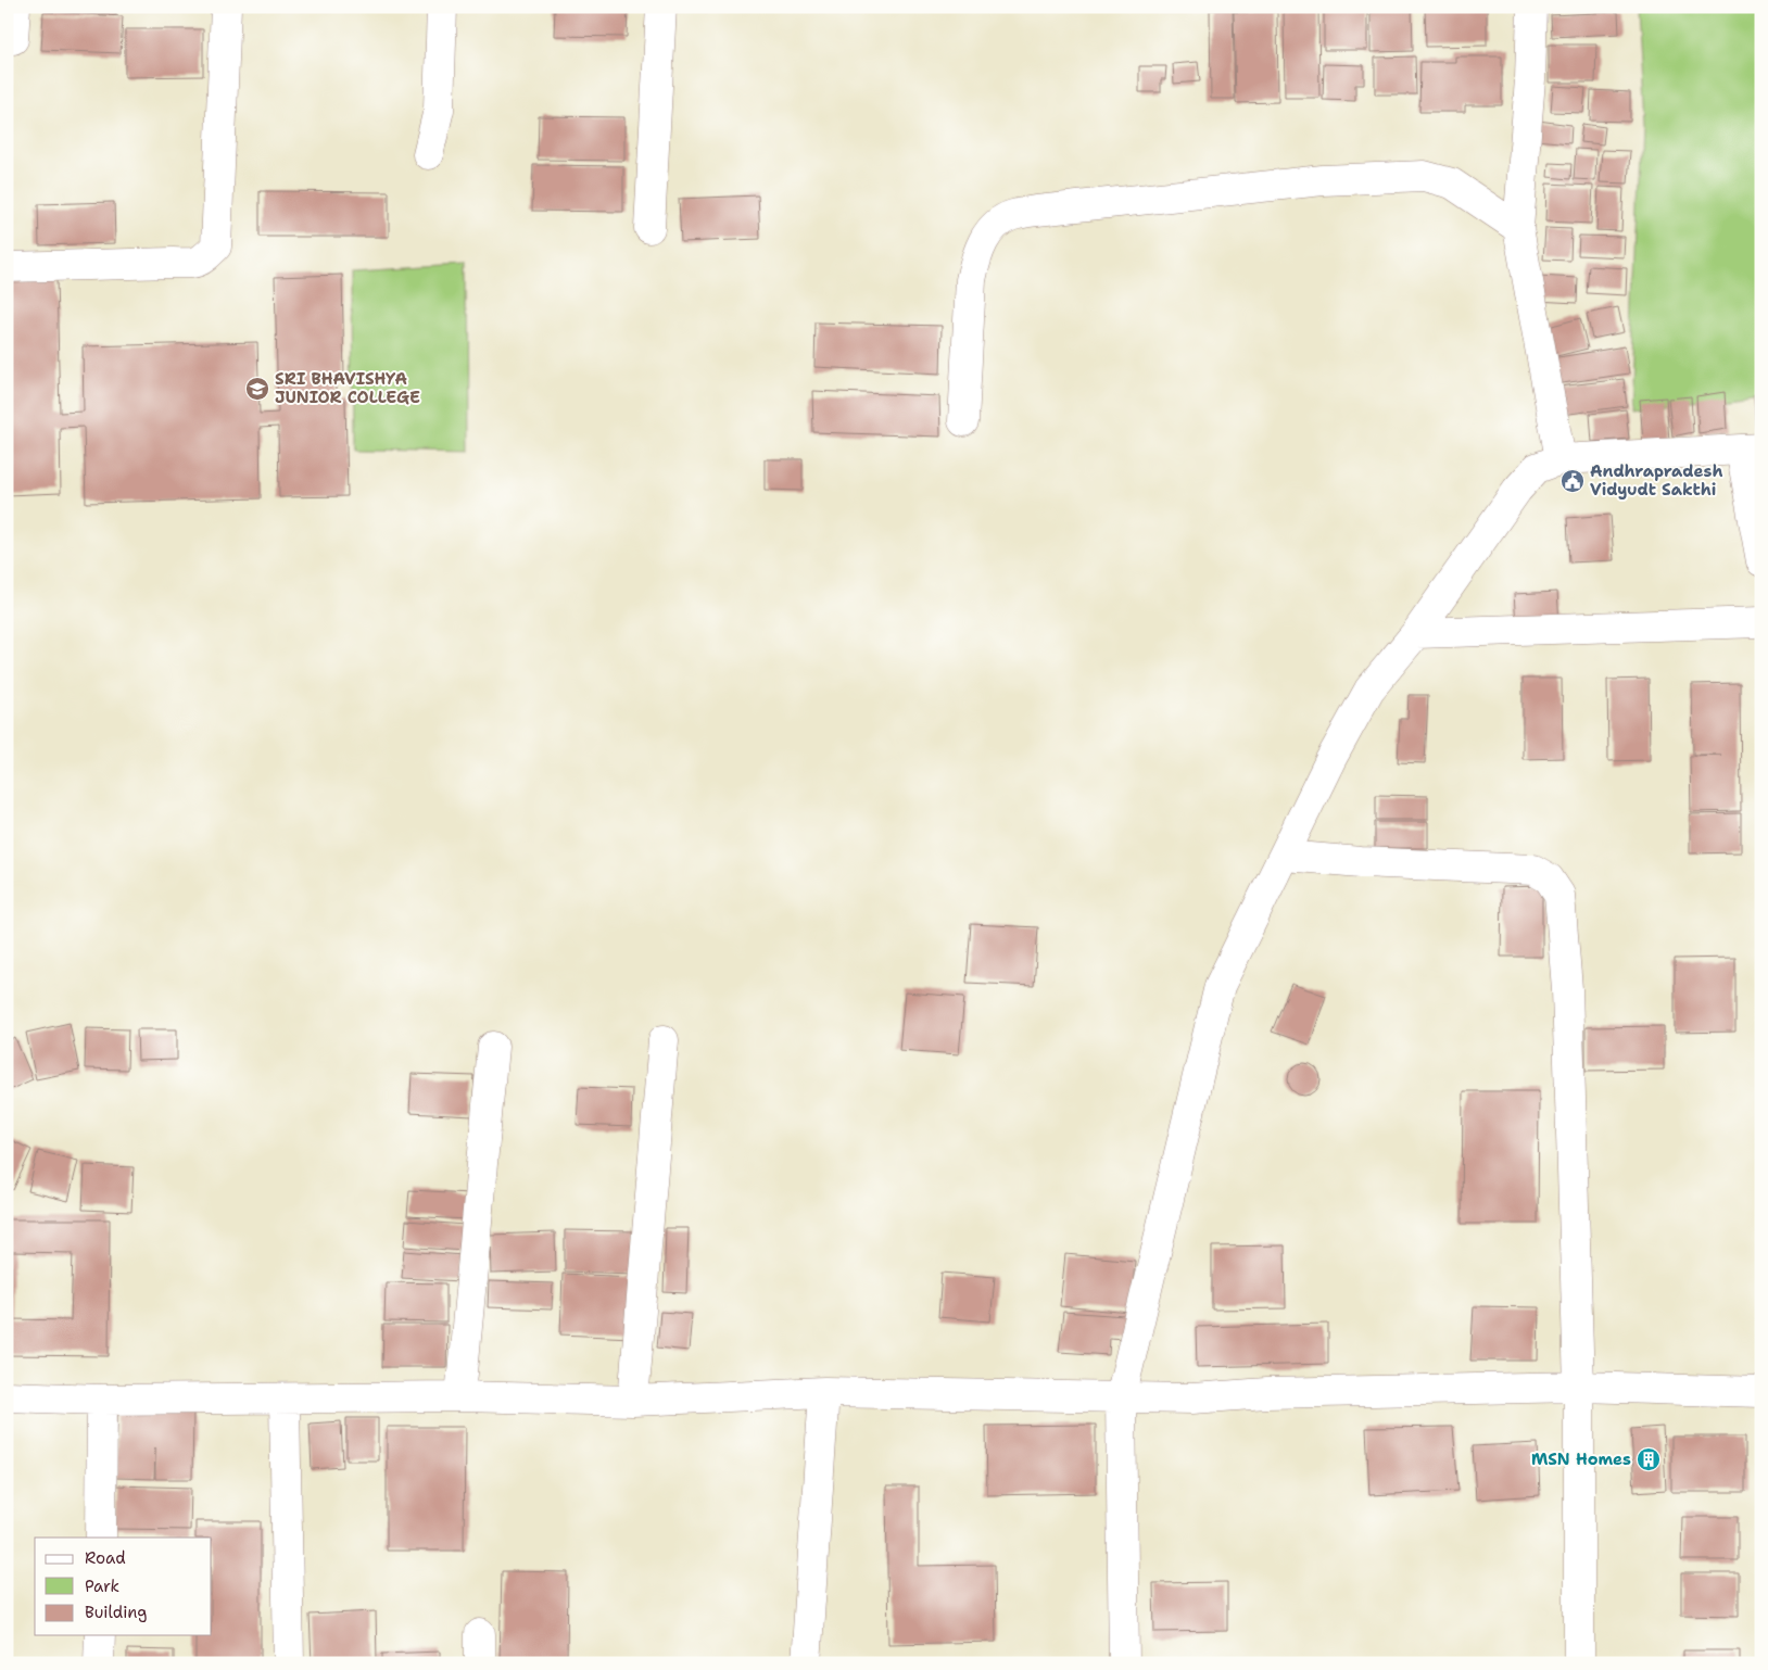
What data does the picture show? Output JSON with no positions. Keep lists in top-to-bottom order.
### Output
{
  "places": {
    "school or university": ["SRI BHAVISHYA JUNIOR COLLEGE"],
    "public building": ["Andhrapradesh Vidyudt Sakthi"],
    "building": ["MSN Homes"]
  },
  "legend": ["Road", "Park", "Building"]
}
